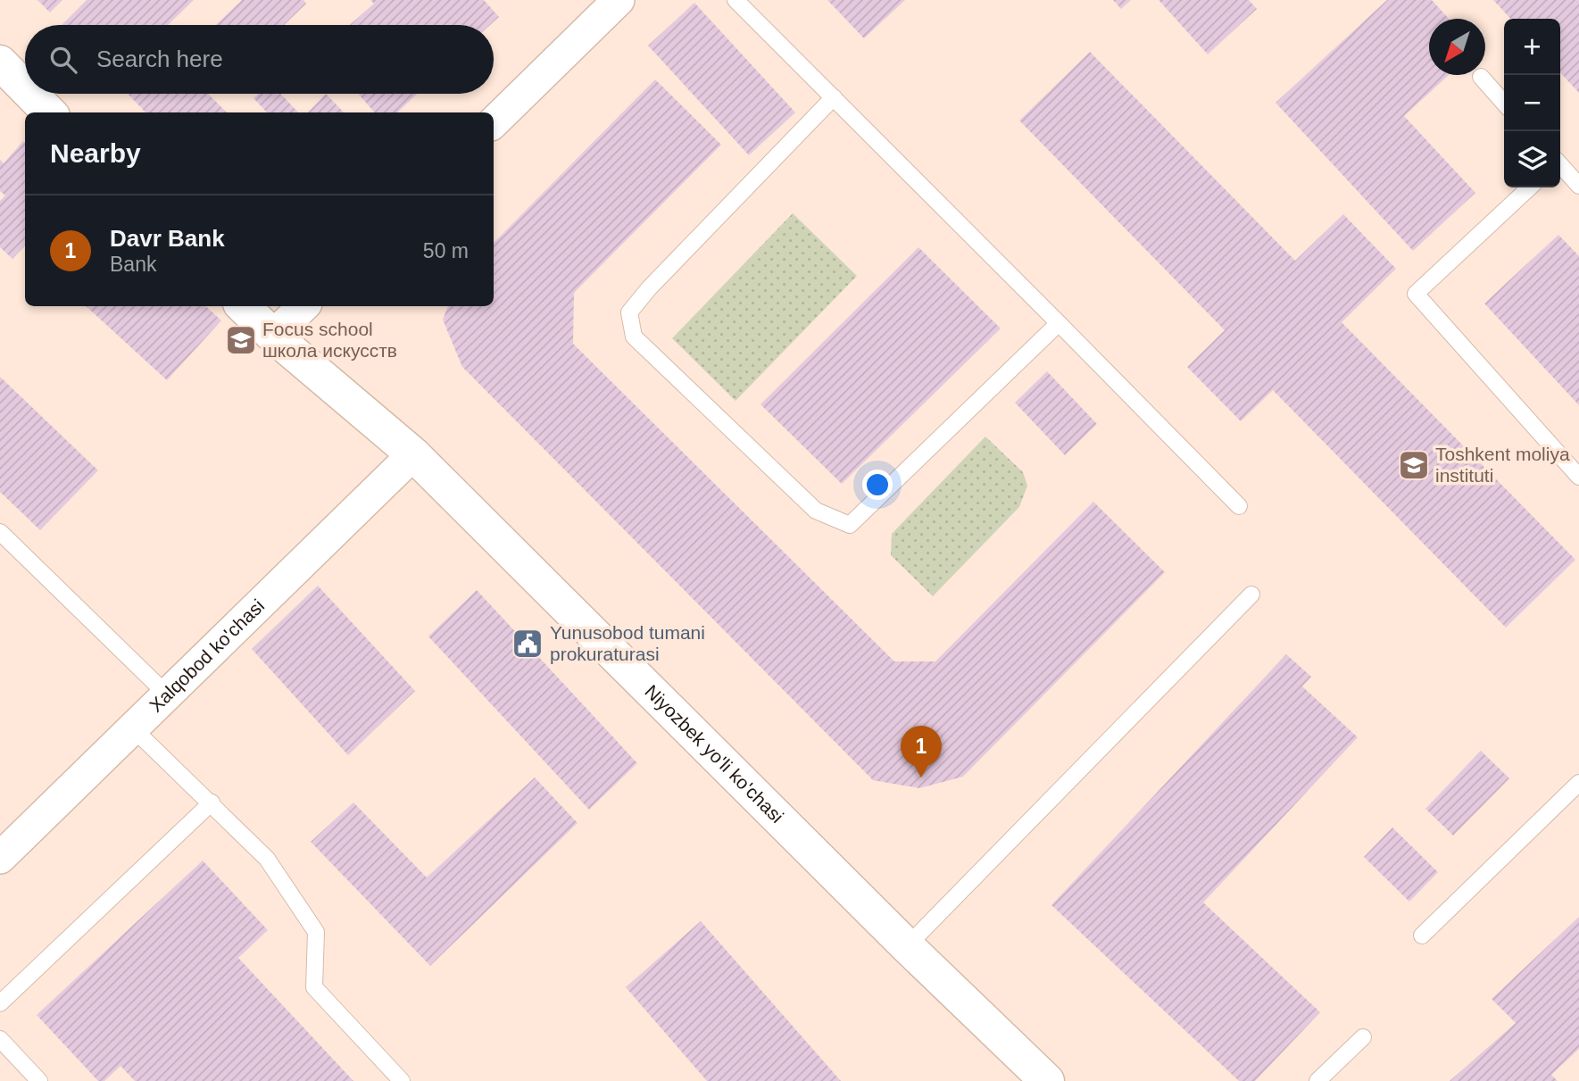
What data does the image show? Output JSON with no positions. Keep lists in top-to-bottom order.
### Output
{
  "streets": {
    "street": ["Xalqobod ko'chasi", "Niyozbek yo'li ko'chasi"]
  },
  "crossings": [
    ["Xalqobod ko'chasi", "Niyozbek yo'li ko'chasi"]
  ],
  "places": {
    "school or university": ["Focus school школа искусств", "Toshkent moliya instituti"],
    "public building": ["Yunusobod tumani prokuraturasi"]
  },
  "north": "bottom left",
  "page": {
    "map_buttons": ["+", "−"],
    "search": "Search here",
    "heading": "Nearby",
    "list": [
      {
        "mark": "1",
        "name": "Davr Bank",
        "note": "Bank",
        "value": "50 m"
      }
    ],
    "pins": "1"
  }
}
